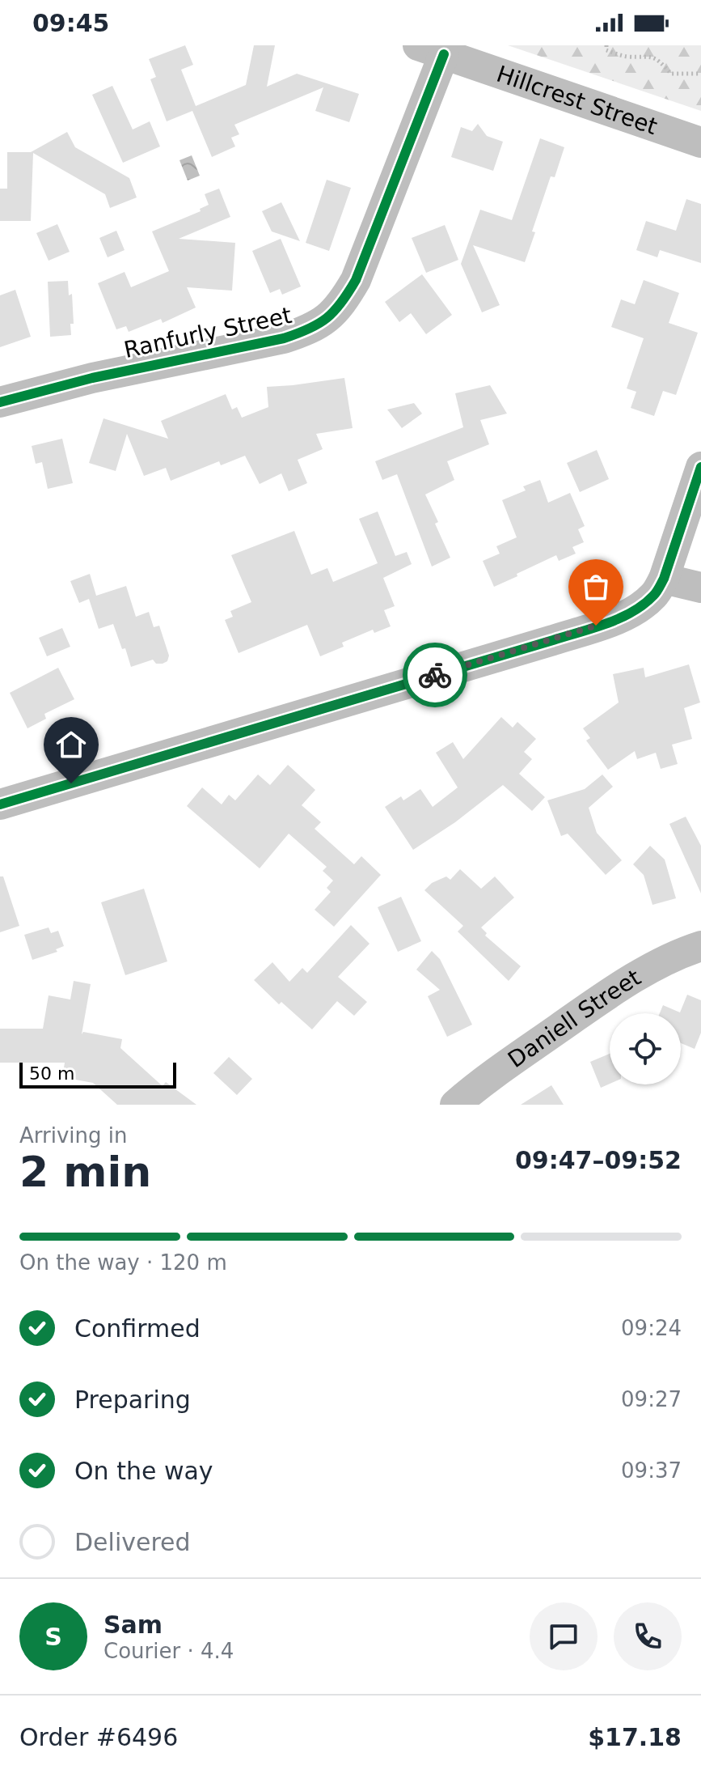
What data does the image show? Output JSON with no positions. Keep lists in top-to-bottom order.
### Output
{
  "streets": {
    "street": ["Hillcrest Street", "Ranfurly Street", "Daniell Street"]
  },
  "crossings": [
    ["Hillcrest Street", "Ranfurly Street"]
  ],
  "scale_bar": "50 m",
  "page": {
    "status": "09:45",
    "scale": "50 m",
    "heading": ["2 min", "Arriving in", "09:47–09:52"],
    "panel": [
      "Sam",
      "Courier · 4.4",
      "Order #6496",
      "$17.18"
    ],
    "bar": "On the way · 120 m",
    "list": [
      ["Confirmed", "09:24"],
      ["Preparing", "09:27"],
      ["On the way", "09:37"],
      "Delivered"
    ],
    "round": "S"
  }
}
